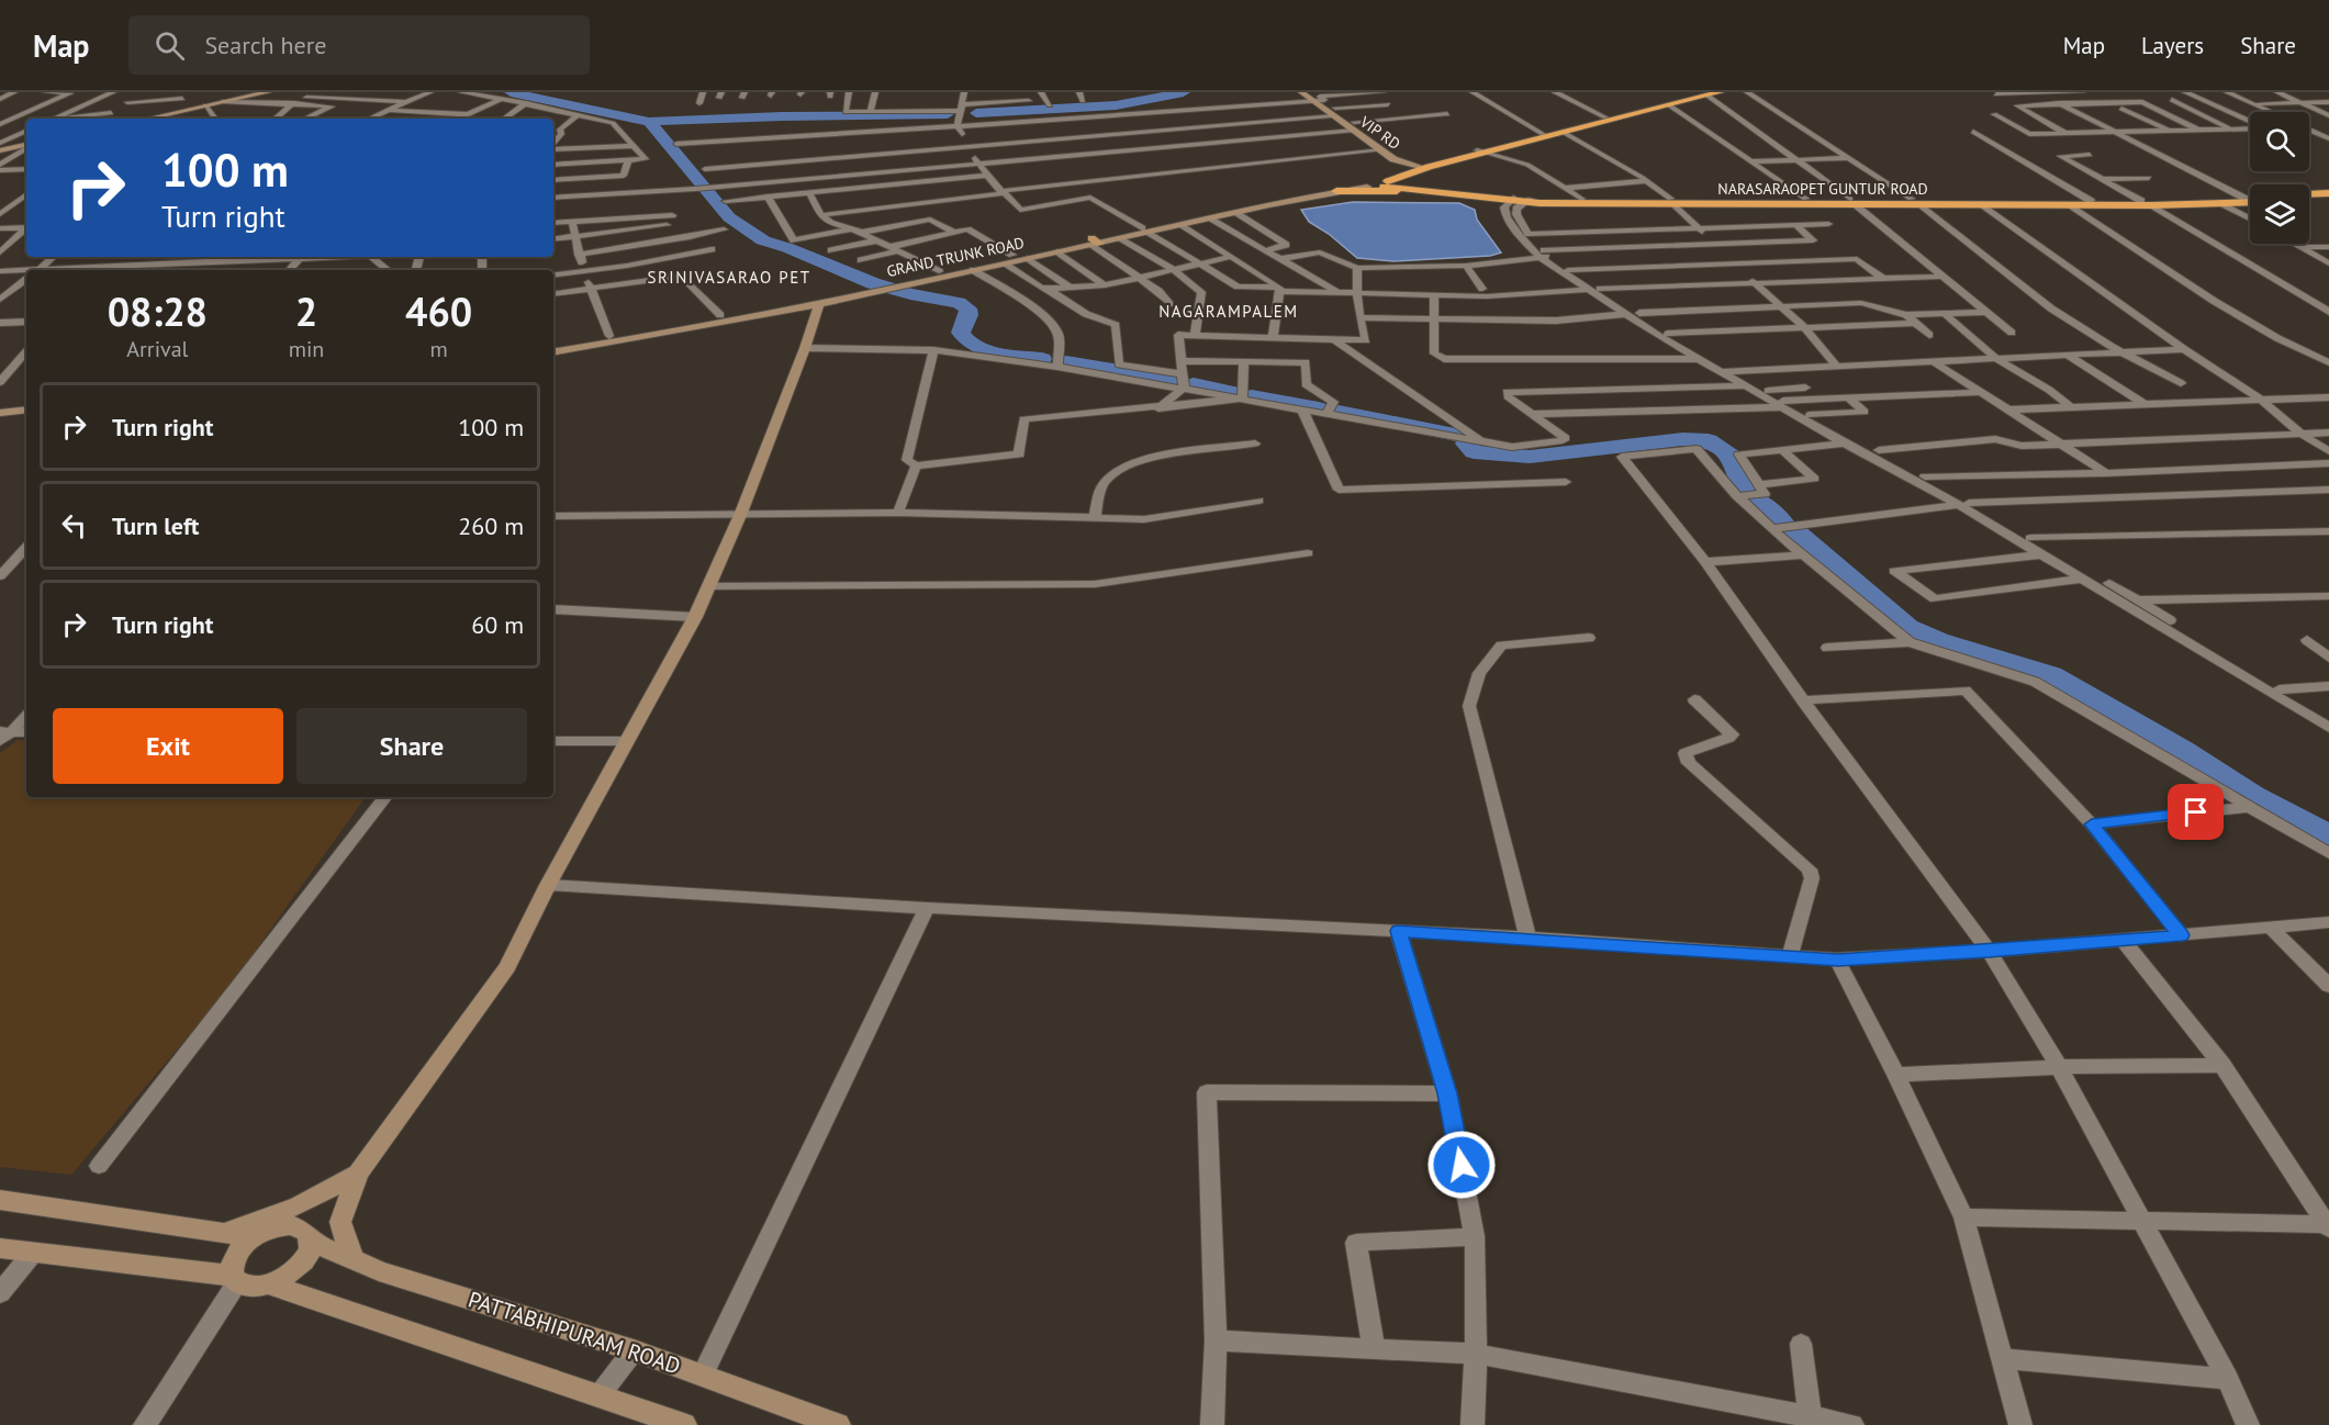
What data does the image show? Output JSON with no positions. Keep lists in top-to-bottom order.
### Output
{
  "streets": {
    "highway": ["NARASARAOPET GUNTUR ROAD"],
    "street": ["VIP RD", "GRAND TRUNK ROAD", "PATTABHIPURAM ROAD"]
  },
  "districts": ["SRINIVASARAO PET", "NAGARAMPALEM"],
  "page": {
    "header": "Map",
    "search": "Search here",
    "nav": ["Map", "Layers", "Share"],
    "turn": ["100 m", "Turn right"],
    "eta": [
      "08:28",
      "Arrival",
      "2",
      "min",
      "460",
      "m"
    ],
    "list": [
      {
        "name": "Turn right",
        "value": "100 m"
      },
      {
        "name": "Turn left",
        "value": "260 m"
      },
      {
        "name": "Turn right",
        "value": "60 m"
      }
    ],
    "buttons": ["Exit", "Share"]
  }
}
